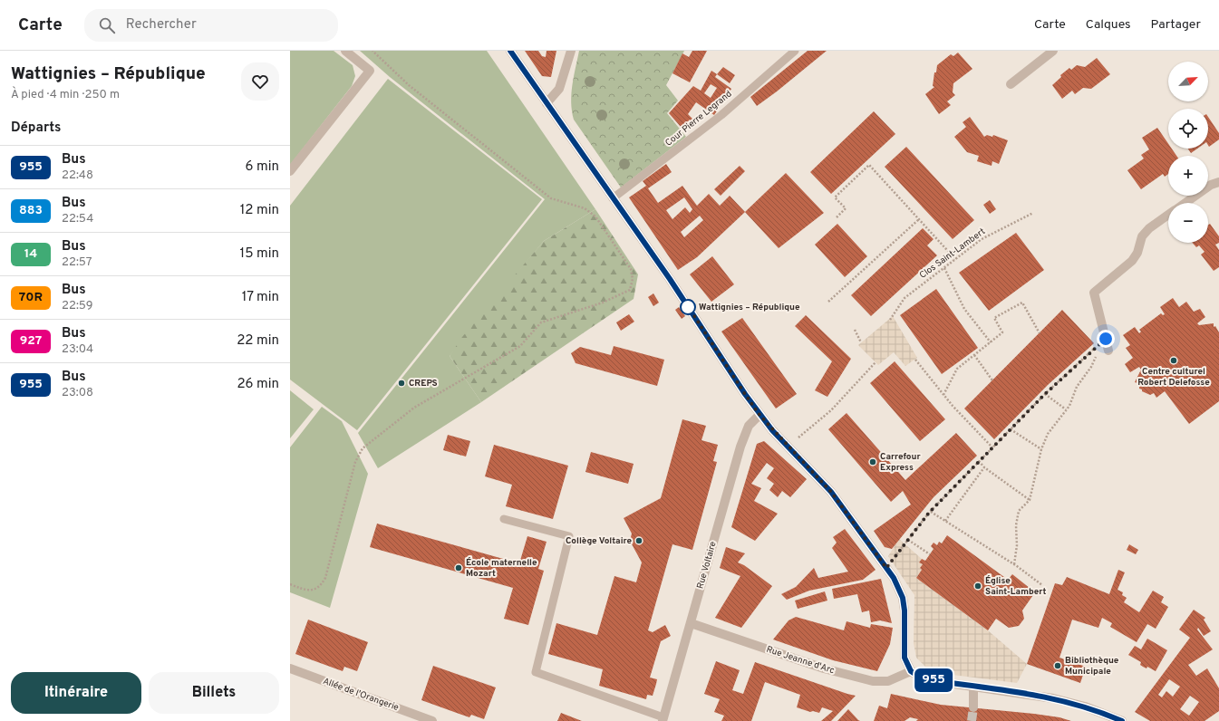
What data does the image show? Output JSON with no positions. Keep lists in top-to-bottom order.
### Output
{
  "streets": {
    "street": ["Rue Voltaire", "Rue Jeanne d'Arc", "Allée de l'Orangerie"],
    "lane": ["Cour Pierre Legrand"],
    "path": ["Clos Saint-Lambert"]
  },
  "crossings": [
    ["Rue Voltaire", "Rue Jeanne d'Arc"]
  ],
  "places": [
    "Wattignies – République",
    "Centre culturel Robert Delefosse",
    "CREPS",
    "Carrefour Express",
    "Collège Voltaire",
    "École maternelle Mozart",
    "Église Saint-Lambert",
    "Bibliothèque Municipale"
  ],
  "lines": ["bus line 955"],
  "north": "top right",
  "page": {
    "header": "Carte",
    "search": "Rechercher",
    "nav": ["Carte", "Calques", "Partager"],
    "heading": [
      ["Wattignies – République", "À pied · 4 min · 250 m"],
      "Départs"
    ],
    "on_map": "955",
    "map_buttons": ["+", "−"],
    "list": [
      {
        "mark": "955",
        "name": "Bus",
        "note": "22:48",
        "value": "6 min"
      },
      {
        "mark": "883",
        "name": "Bus",
        "note": "22:54",
        "value": "12 min"
      },
      {
        "mark": "14",
        "name": "Bus",
        "note": "22:57",
        "value": "15 min"
      },
      {
        "mark": "70R",
        "name": "Bus",
        "note": "22:59",
        "value": "17 min"
      },
      {
        "mark": "927",
        "name": "Bus",
        "note": "23:04",
        "value": "22 min"
      },
      {
        "mark": "955",
        "name": "Bus",
        "note": "23:08",
        "value": "26 min"
      }
    ],
    "buttons": ["Itinéraire", "Billets"]
  }
}
